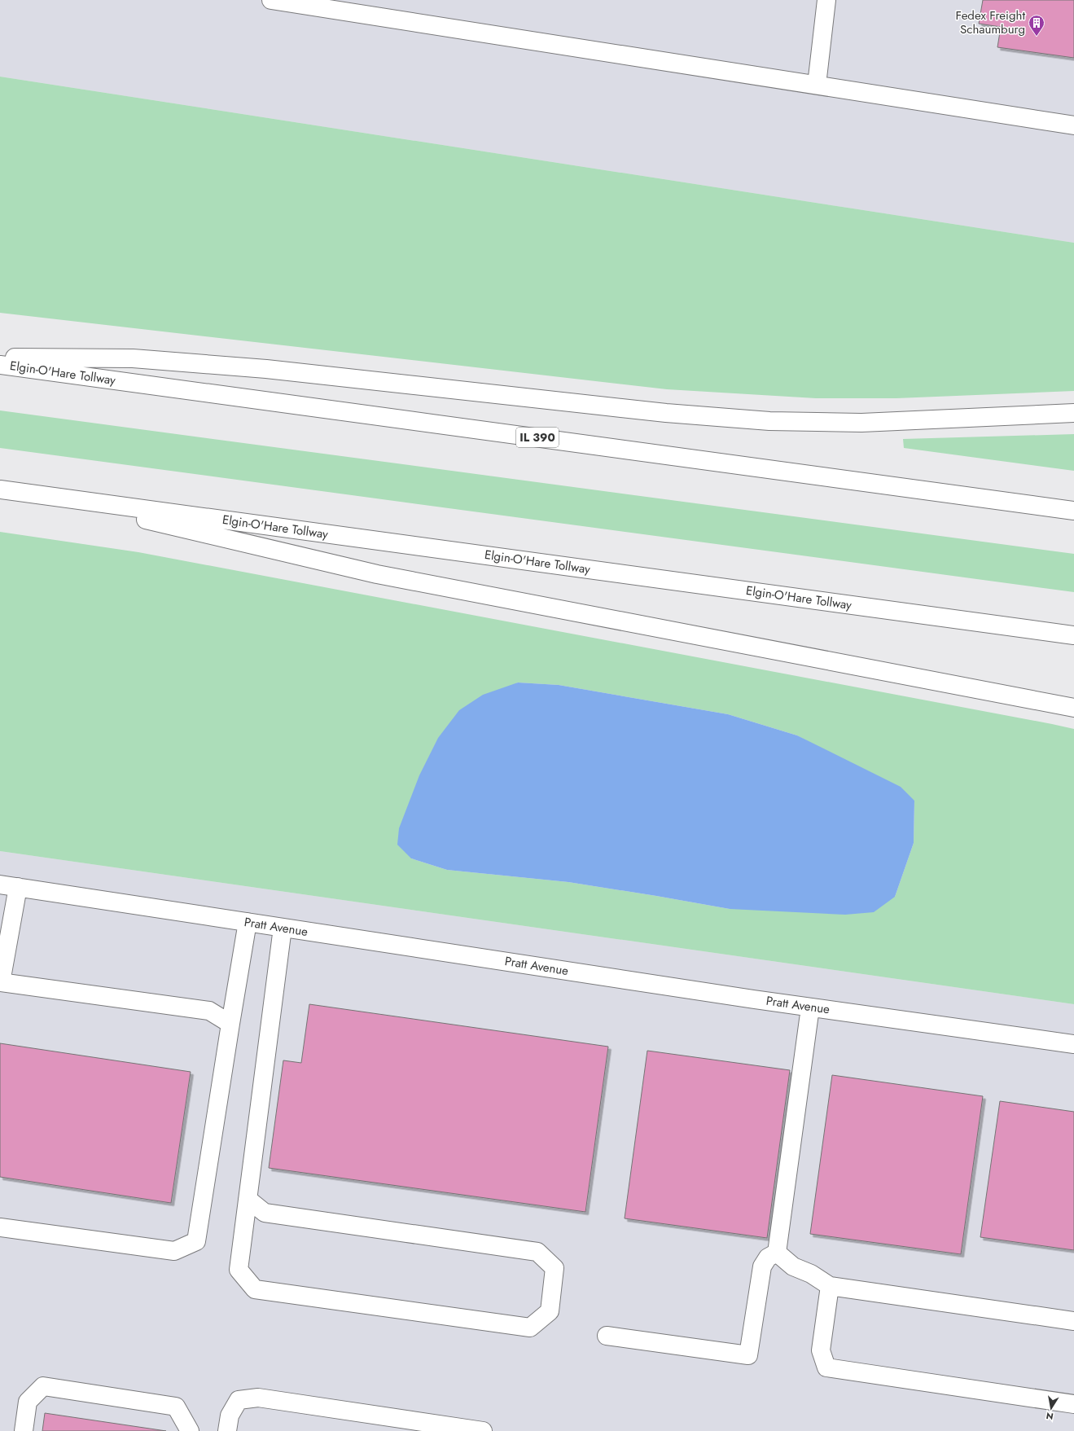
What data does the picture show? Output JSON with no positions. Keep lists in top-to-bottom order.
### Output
{
  "streets": {
    "main road": ["Elgin-O'Hare Tollway", "IL 390", "Pratt Avenue"]
  },
  "places": {
    "building": ["Fedex Freight Schaumburg"]
  },
  "north": "bottom"
}
